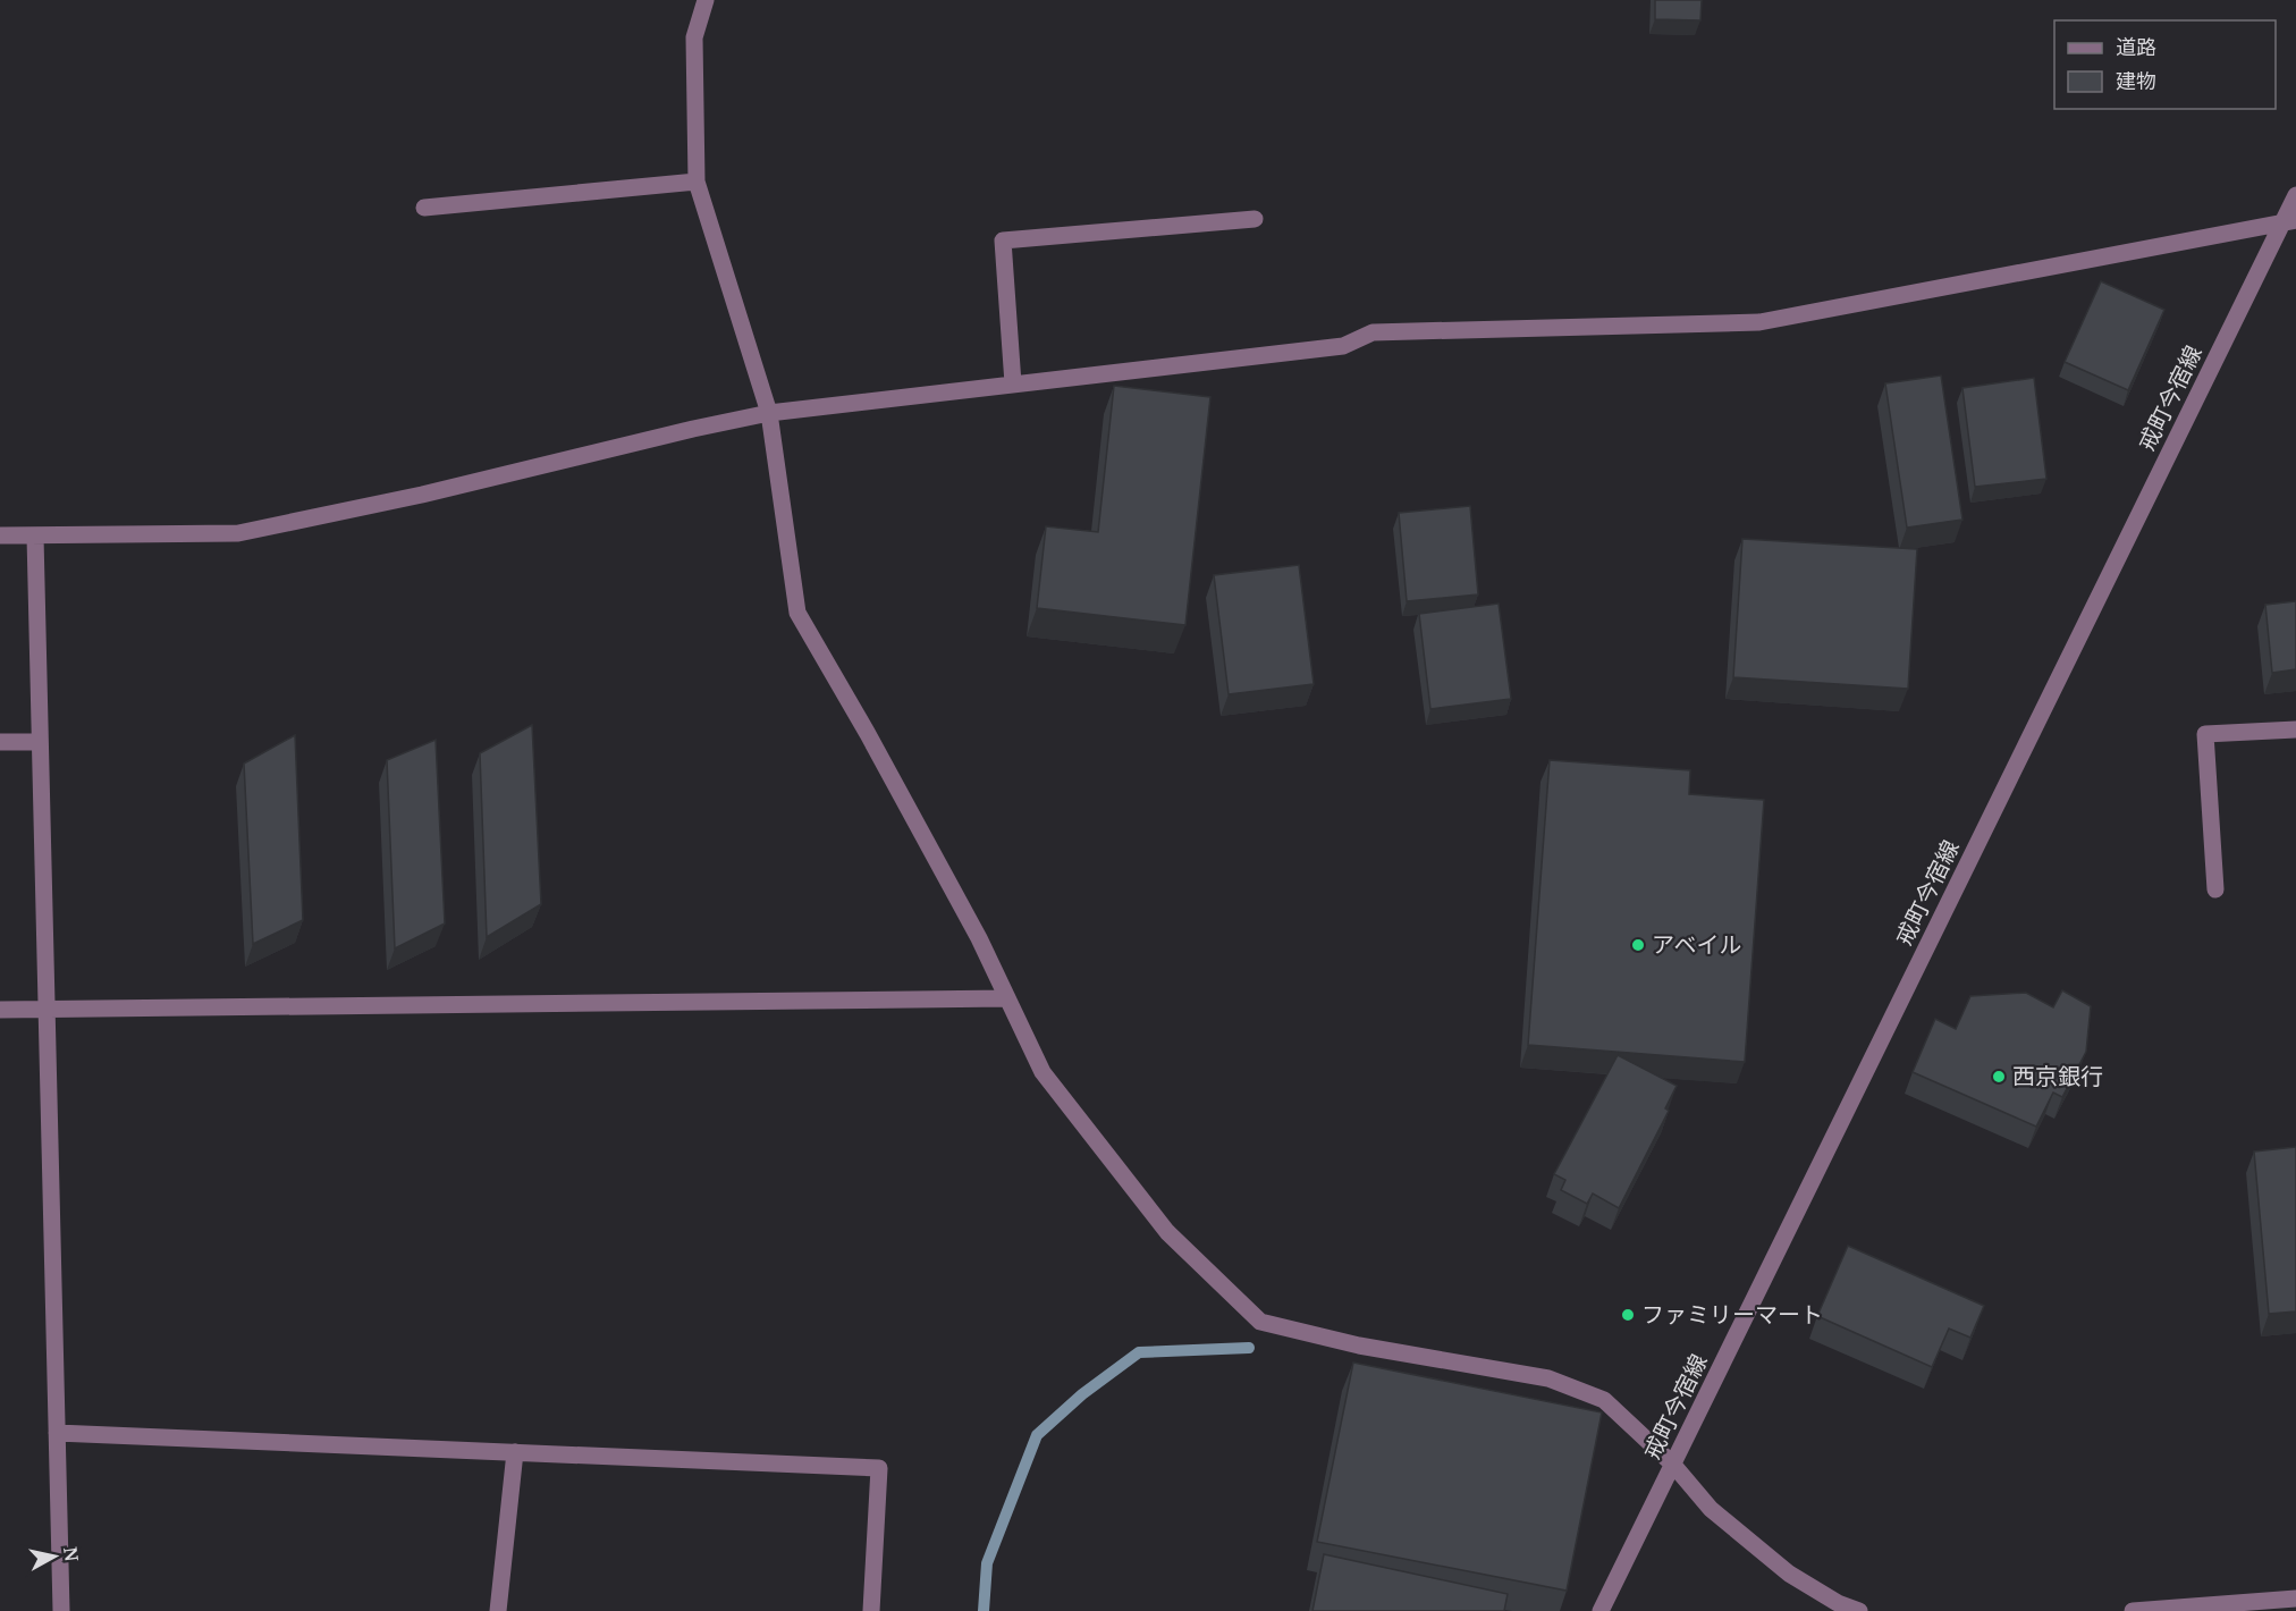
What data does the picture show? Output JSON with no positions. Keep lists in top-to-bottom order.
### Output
{
  "streets": {
    "street": ["戒町今宿線"]
  },
  "places": ["アベイル", "西京銀行", "ファミリーマート"],
  "legend": ["道路", "建物"],
  "north": "right"
}
